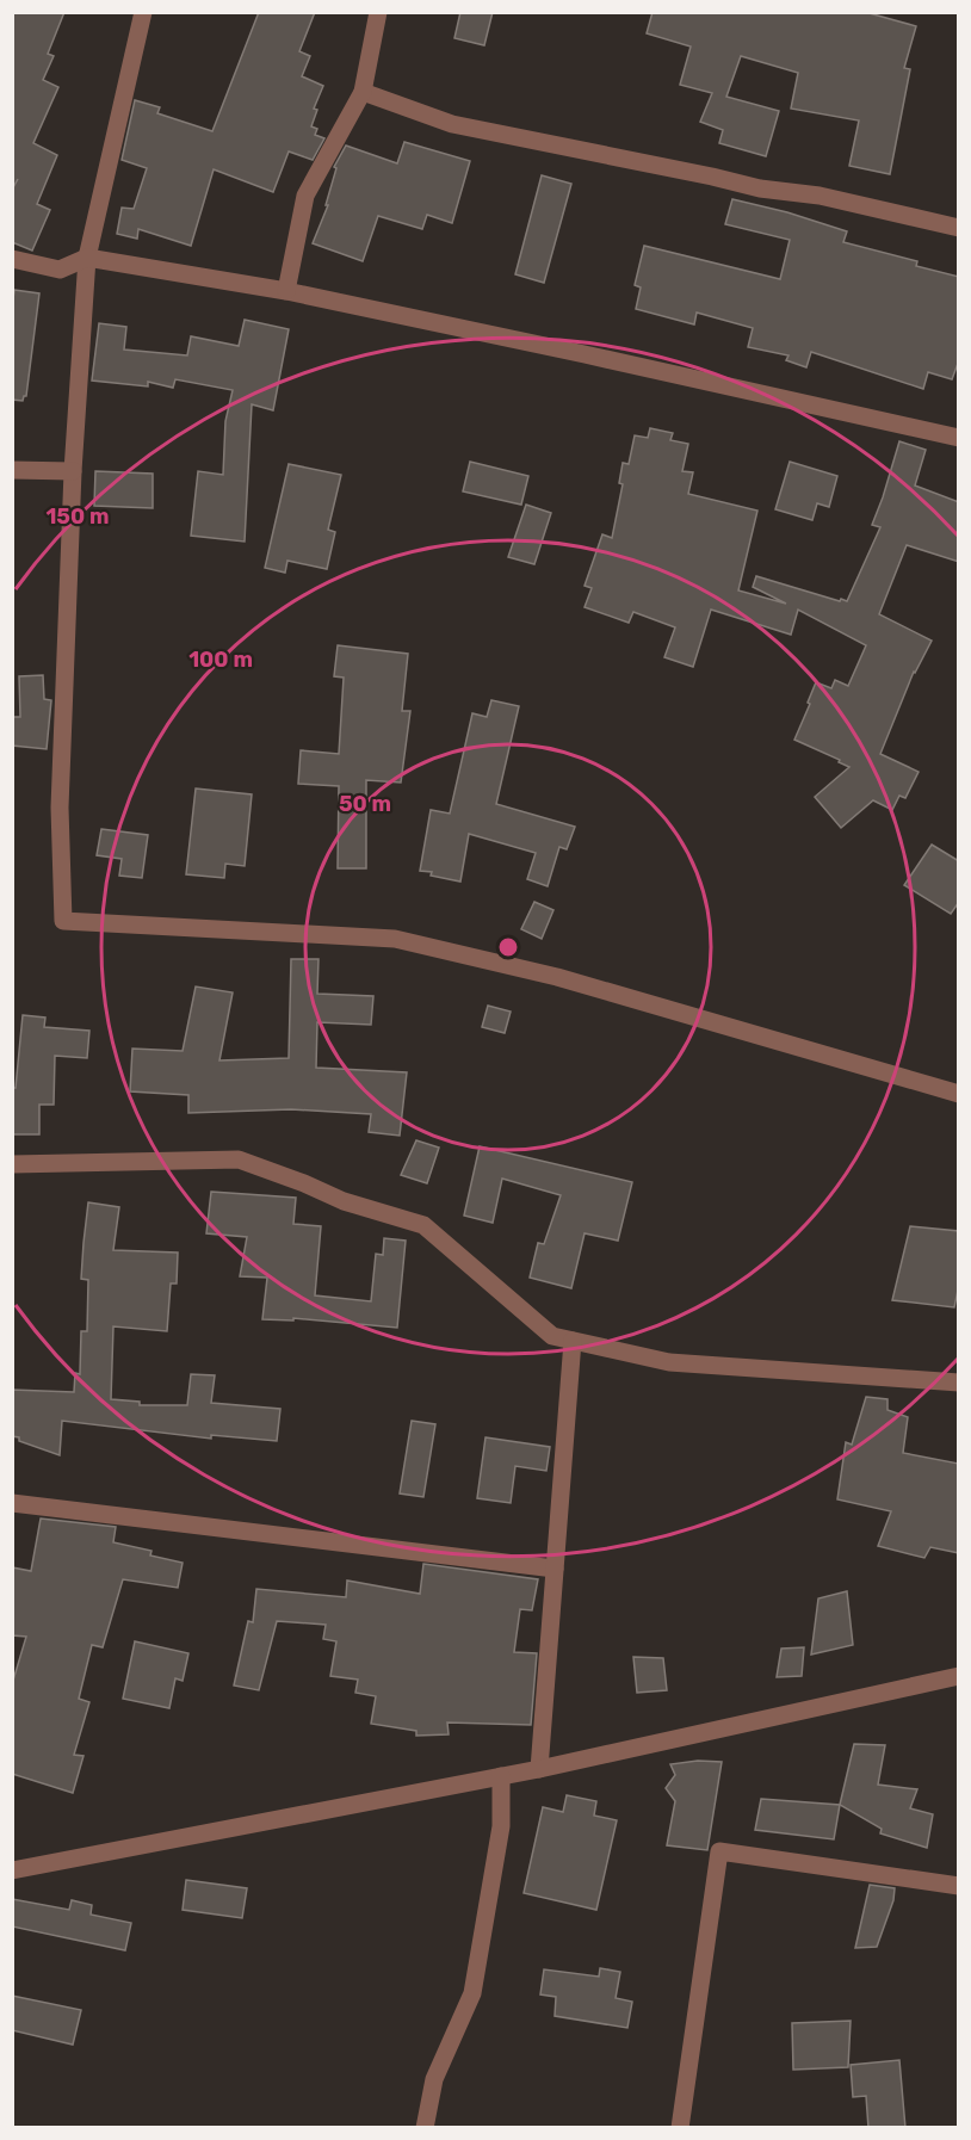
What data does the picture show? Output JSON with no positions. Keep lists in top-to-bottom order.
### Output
{
  "rings": ["150 m", "100 m", "50 m"]
}
